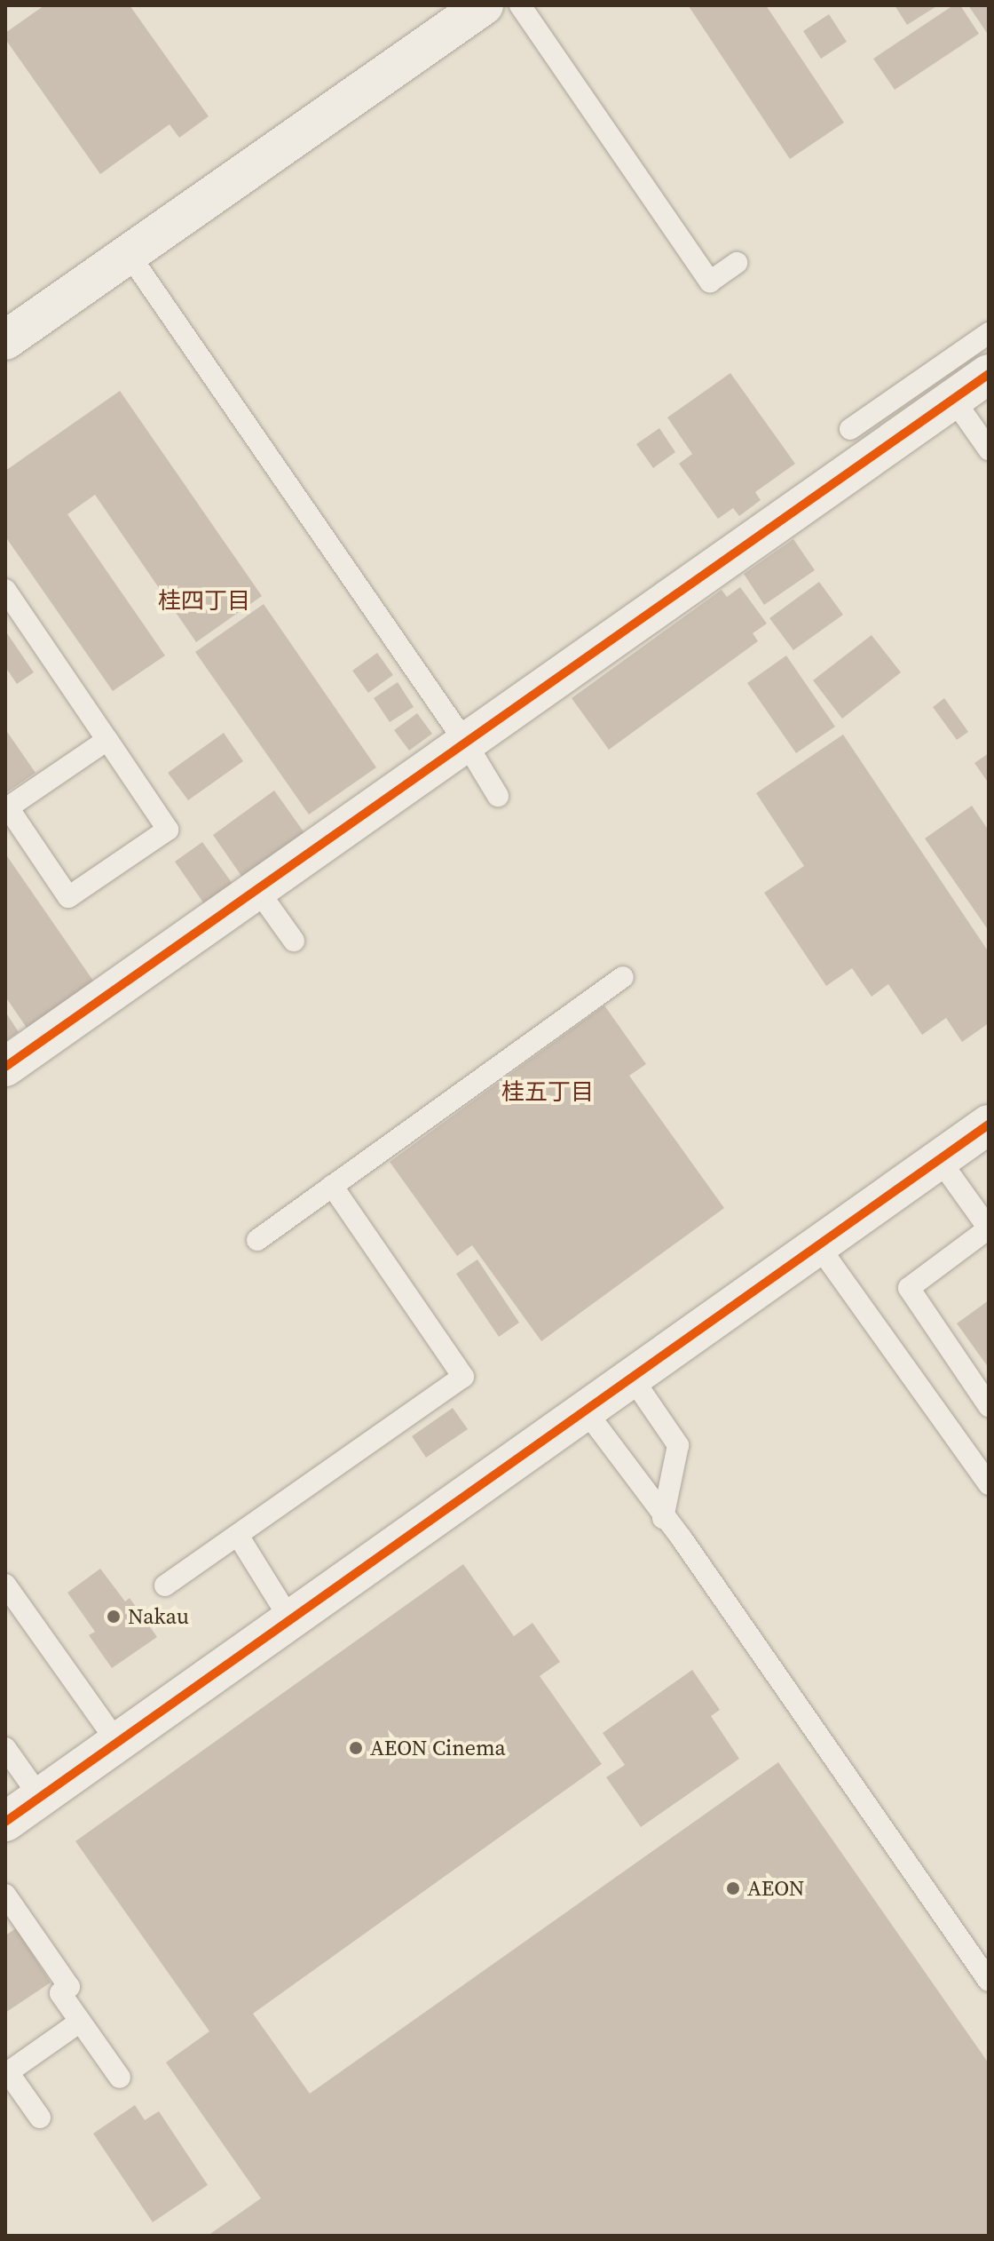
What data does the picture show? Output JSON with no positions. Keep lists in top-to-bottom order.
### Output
{
  "districts": ["桂四丁目", "桂五丁目"],
  "places": ["Nakau", "AEON Cinema", "AEON"]
}
